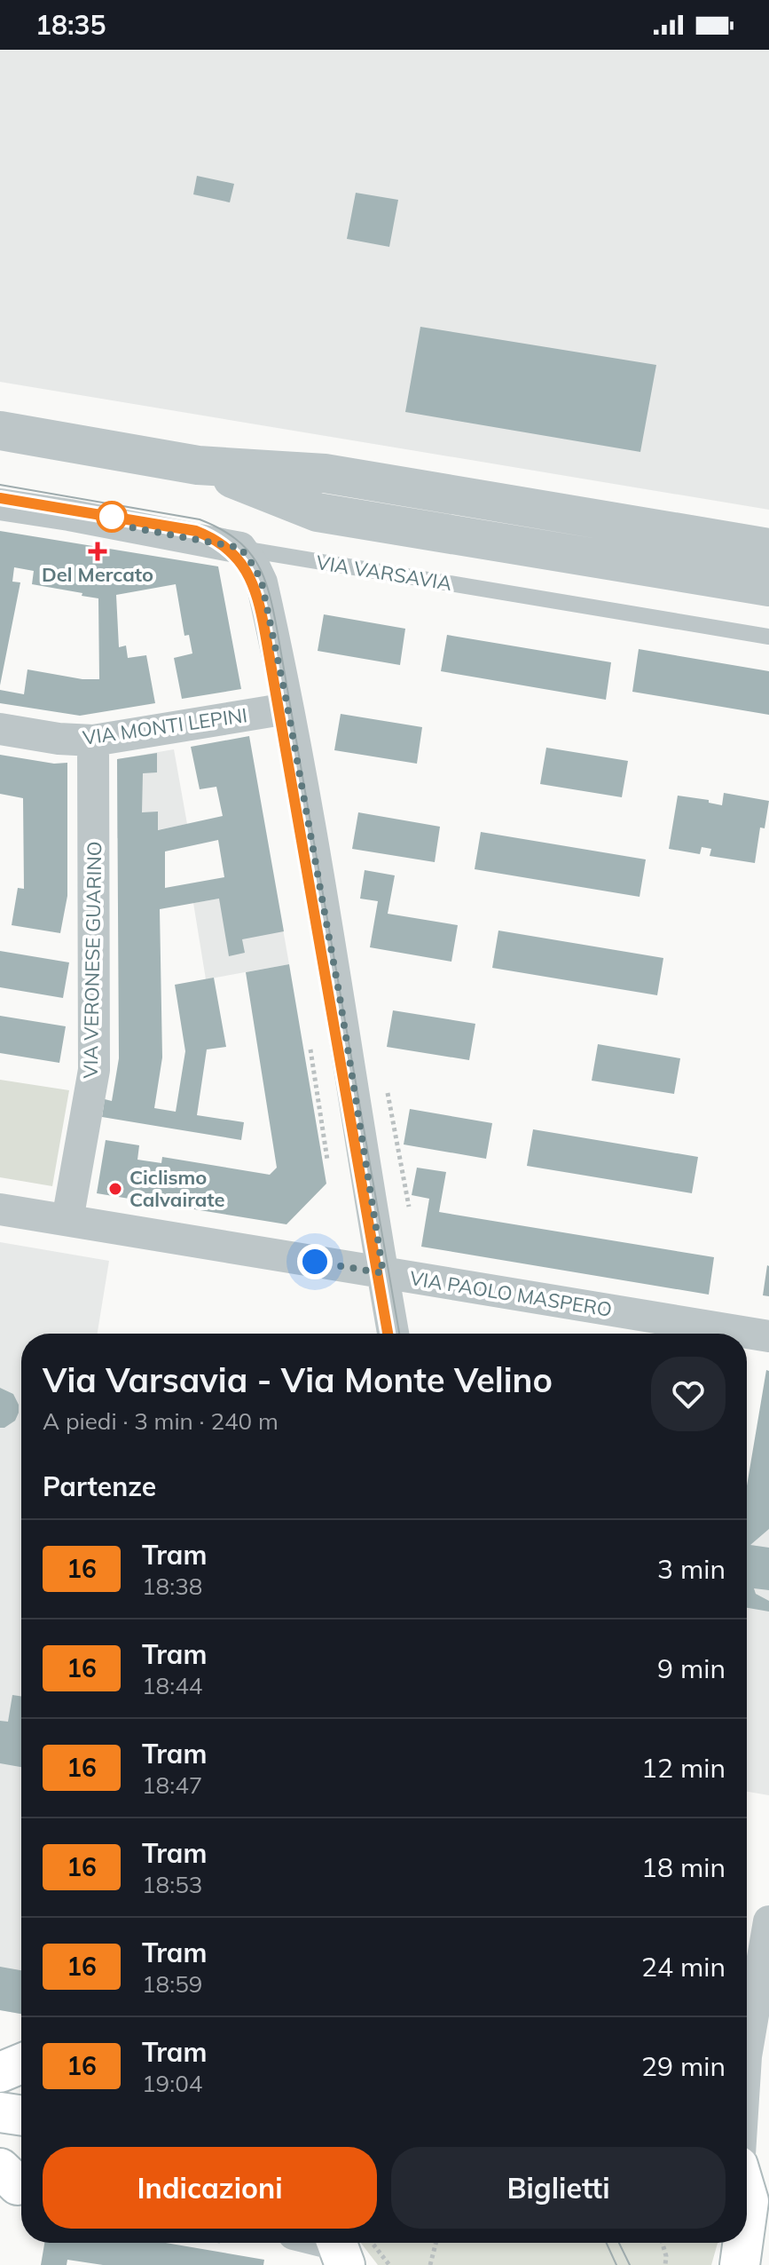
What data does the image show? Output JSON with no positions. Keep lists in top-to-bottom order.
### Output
{
  "streets": {
    "street": [
      "VIA VARSAVIA",
      "VIA MONTI LEPINI",
      "VIA VERONESE GUARINO",
      "VIA PAOLO MASPERO"
    ]
  },
  "crossings": [
    ["VIA MONTI LEPINI", "VIA VERONESE GUARINO"],
    ["VIA VERONESE GUARINO", "VIA PAOLO MASPERO"]
  ],
  "places": {
    "health": ["Del Mercato"],
    "other": ["Ciclismo Calvairate"]
  },
  "lines": ["tram line 16"],
  "page": {
    "status": "18:35",
    "heading": [
      ["Via Varsavia - Via Monte Velino", "A piedi · 3 min · 240 m"],
      "Partenze"
    ],
    "list": [
      {
        "mark": "16",
        "name": "Tram",
        "note": "18:38",
        "value": "3 min"
      },
      {
        "mark": "16",
        "name": "Tram",
        "note": "18:44",
        "value": "9 min"
      },
      {
        "mark": "16",
        "name": "Tram",
        "note": "18:47",
        "value": "12 min"
      },
      {
        "mark": "16",
        "name": "Tram",
        "note": "18:53",
        "value": "18 min"
      },
      {
        "mark": "16",
        "name": "Tram",
        "note": "18:59",
        "value": "24 min"
      },
      {
        "mark": "16",
        "name": "Tram",
        "note": "19:04",
        "value": "29 min"
      }
    ],
    "buttons": ["Indicazioni", "Biglietti"]
  }
}
